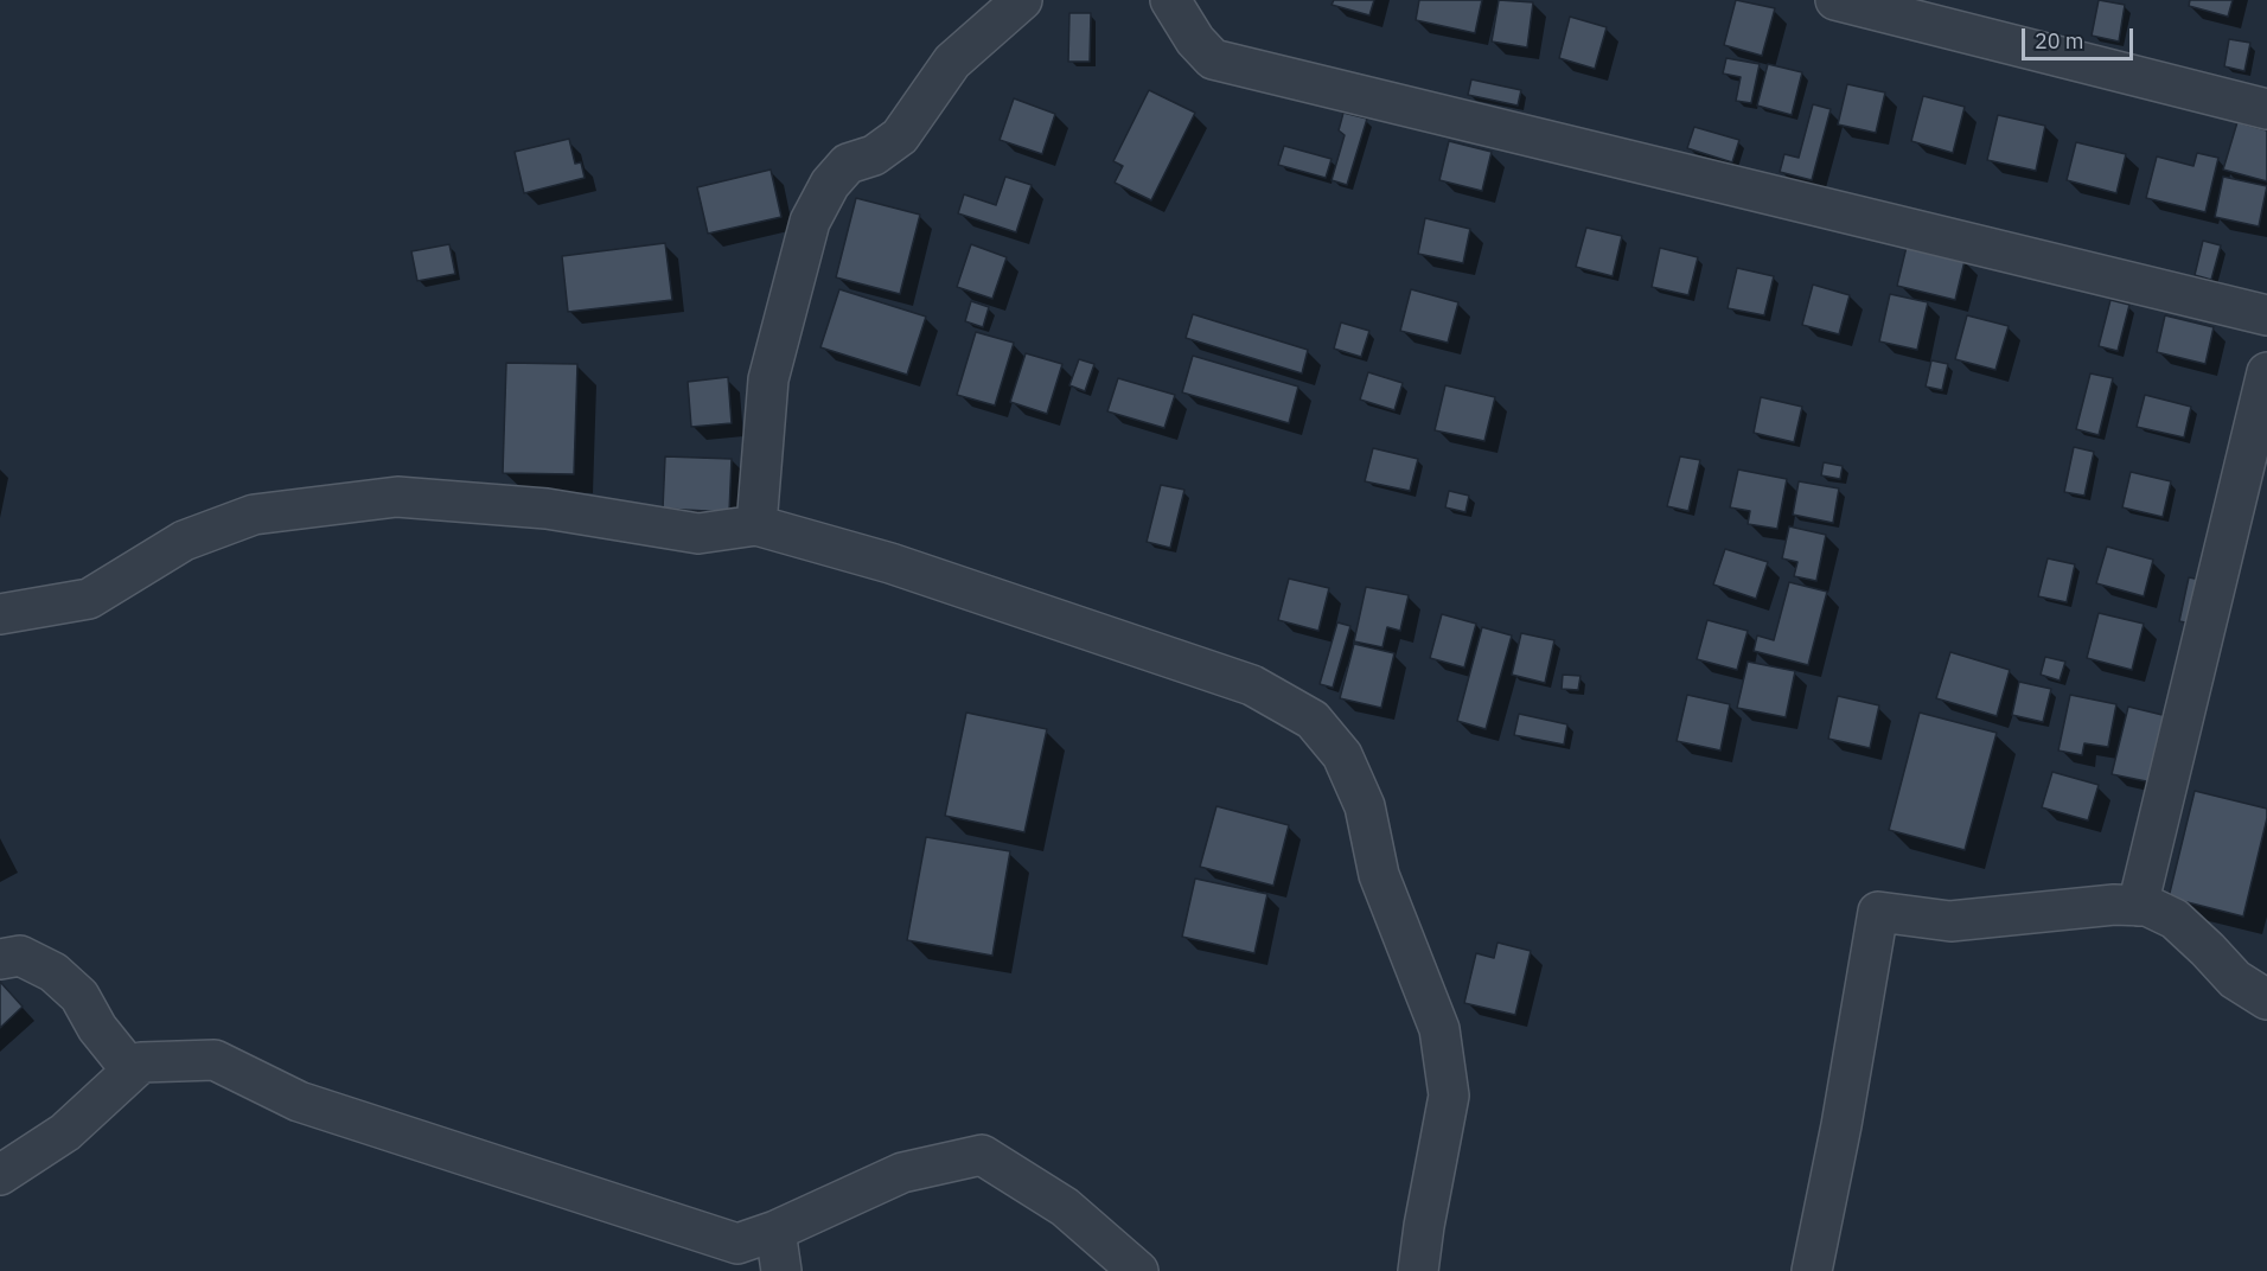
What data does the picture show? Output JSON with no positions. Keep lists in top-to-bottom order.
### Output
{
  "scale_bar": "20 m"
}
